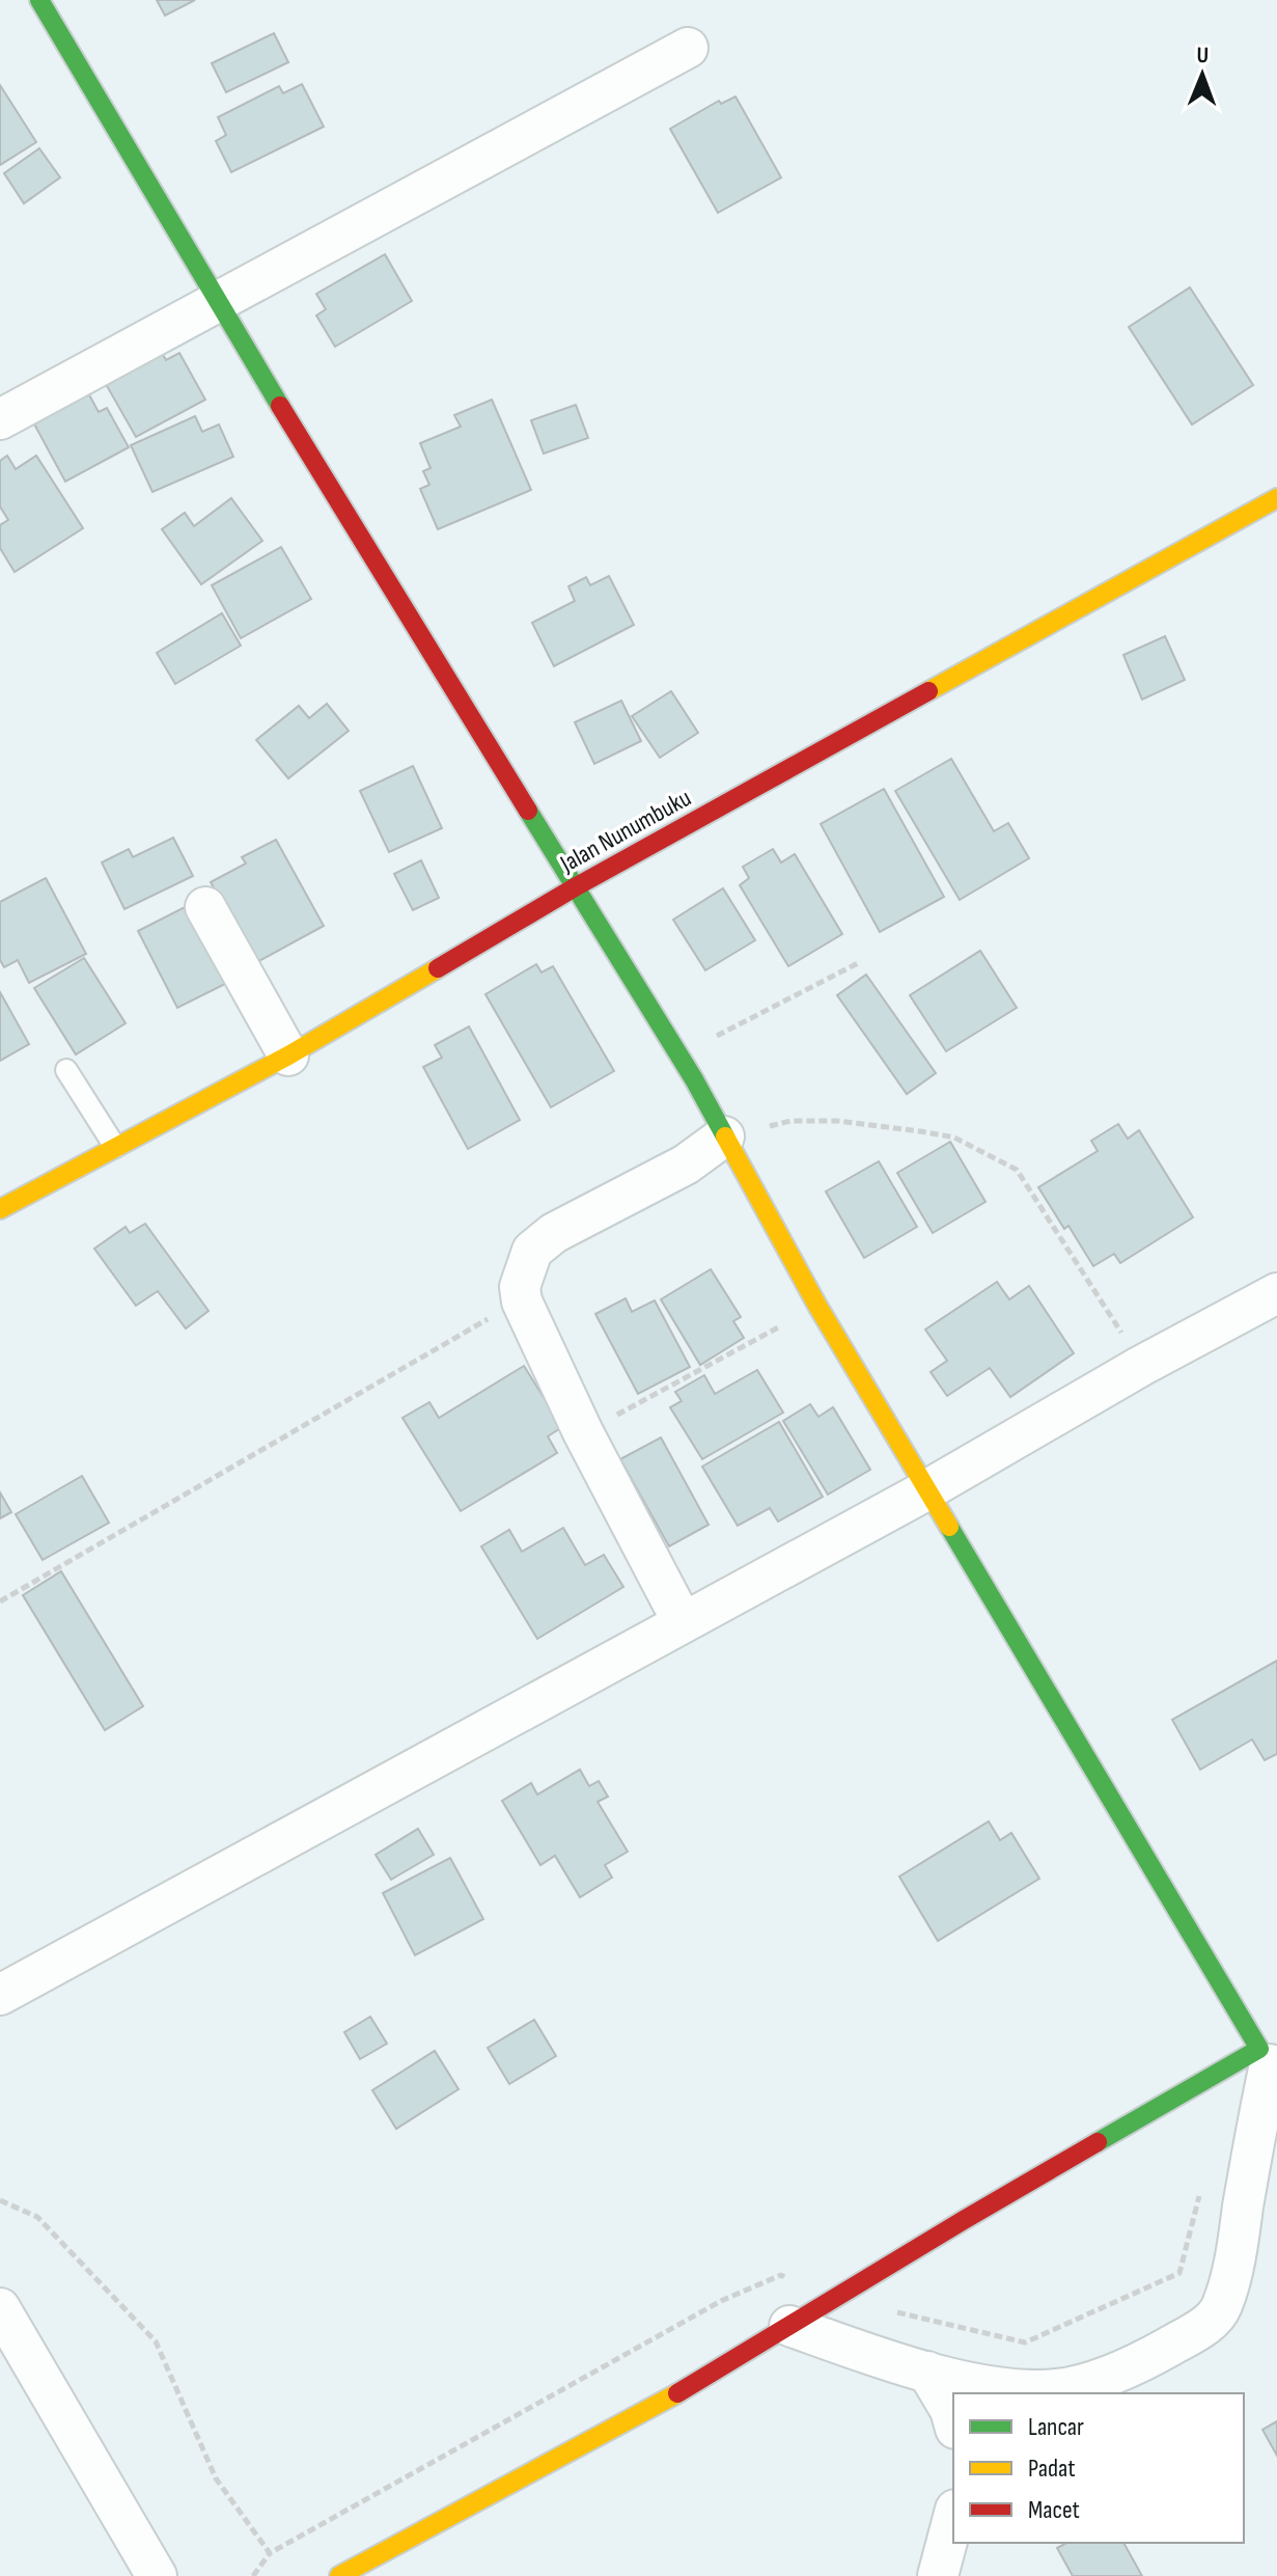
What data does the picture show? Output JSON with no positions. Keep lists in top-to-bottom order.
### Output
{
  "streets": {
    "street": ["Jalan Nunumbuku"]
  },
  "legend": ["Lancar", "Padat", "Macet"],
  "north": "top"
}
